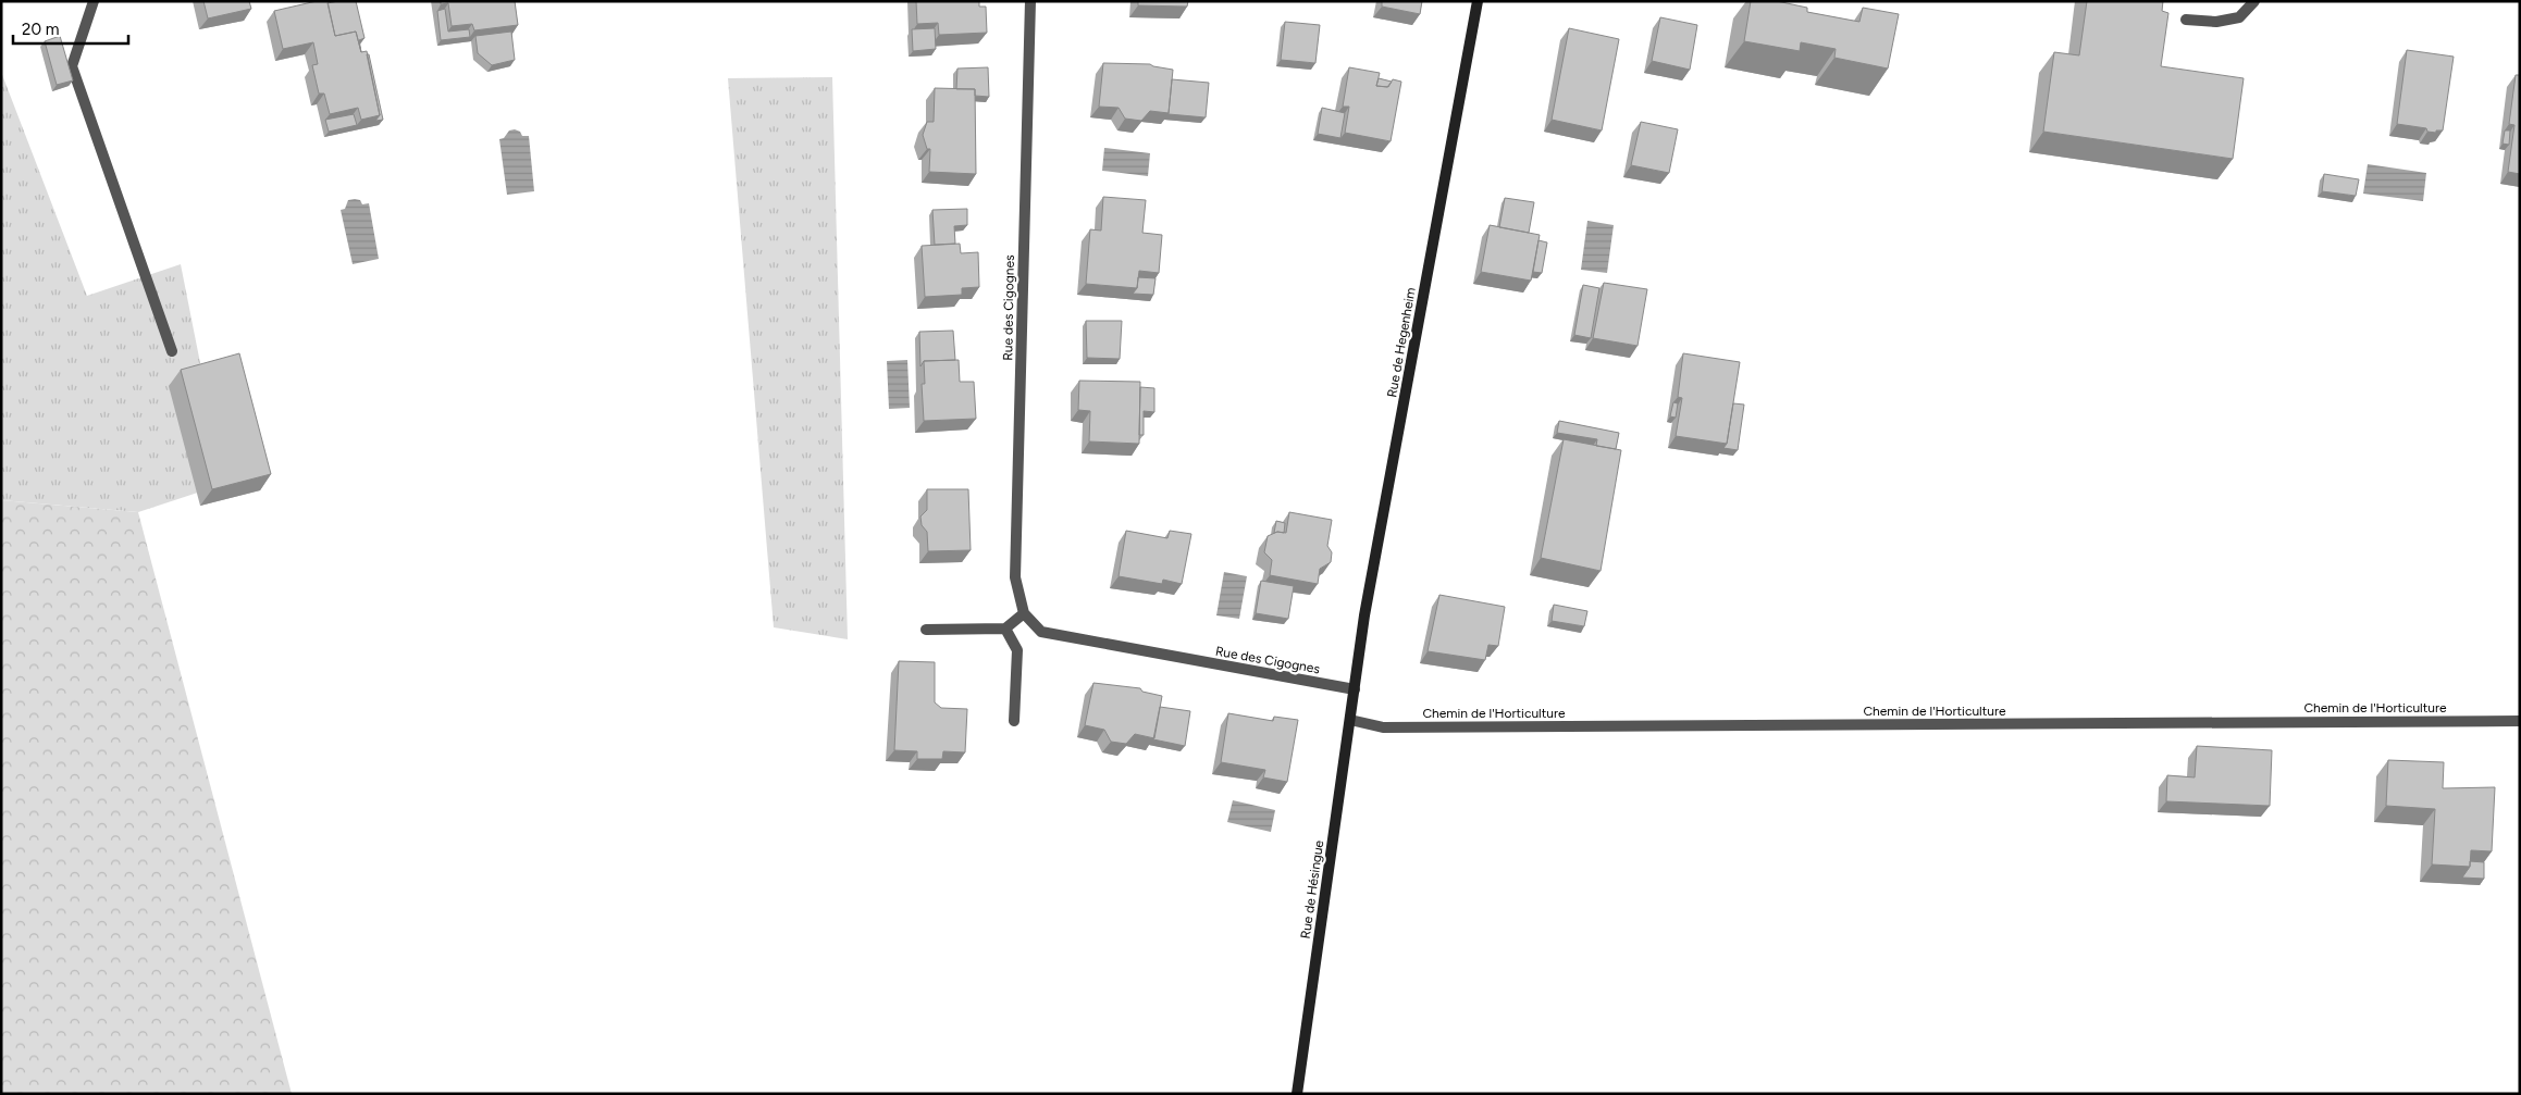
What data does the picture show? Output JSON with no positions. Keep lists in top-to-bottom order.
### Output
{
  "streets": {
    "main road": ["Rue de Hegenheim", "Rue de Hésingue"],
    "street": ["Rue des Cigognes", "Chemin de l'Horticulture"]
  },
  "crossings": [
    ["Rue des Cigognes", "Rue de Hegenheim"],
    ["Rue des Cigognes", "Rue de Hésingue"],
    ["Rue de Hegenheim", "Rue de Hésingue"],
    ["Chemin de l'Horticulture", "Rue de Hésingue"]
  ],
  "scale_bar": "20 m"
}
